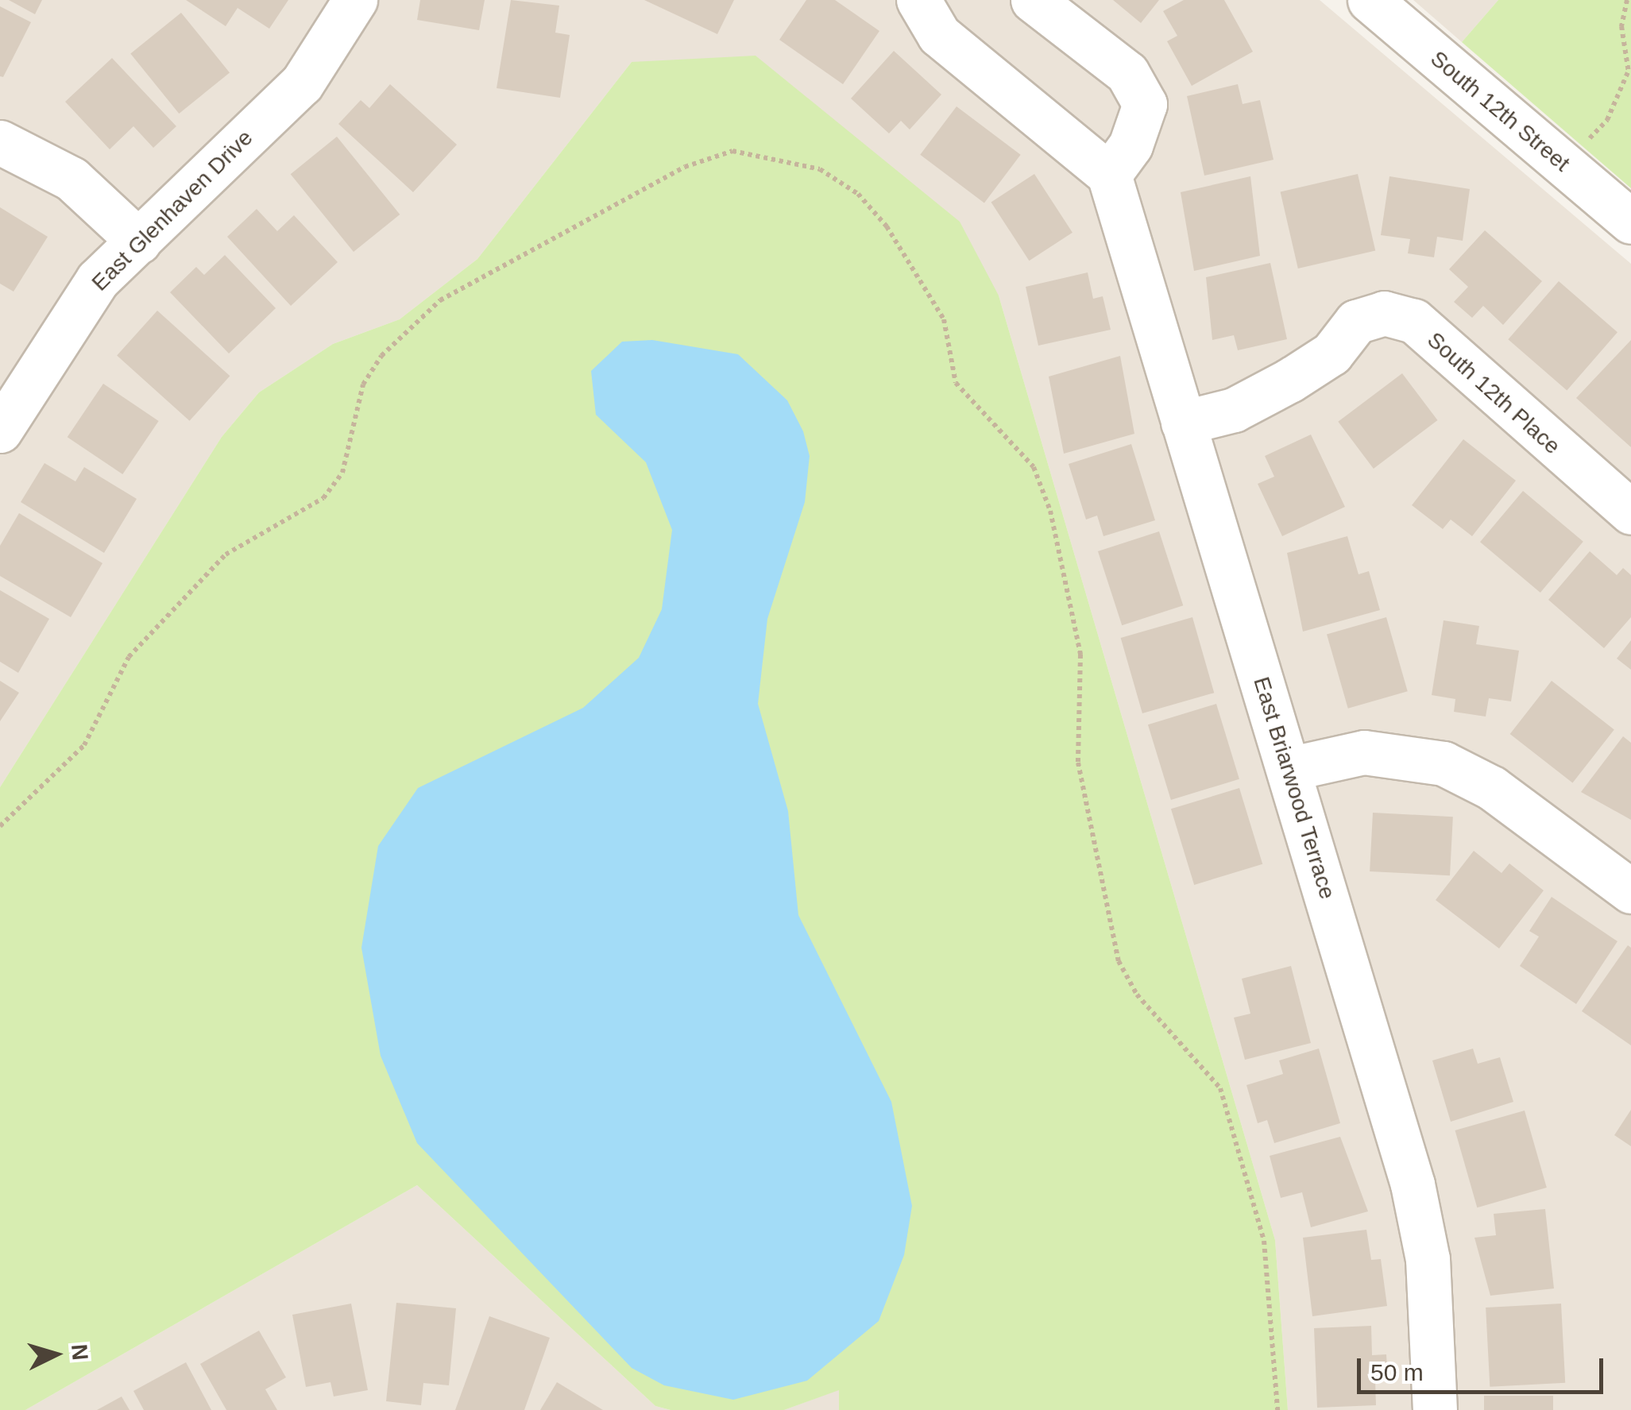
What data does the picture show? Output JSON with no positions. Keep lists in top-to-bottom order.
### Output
{
  "streets": {
    "street": [
      "South 12th Street",
      "East Glenhaven Drive",
      "South 12th Place",
      "East Briarwood Terrace"
    ]
  },
  "crossings": [
    ["South 12th Place", "East Briarwood Terrace"]
  ],
  "scale_bar": "50 m",
  "north": "right"
}
